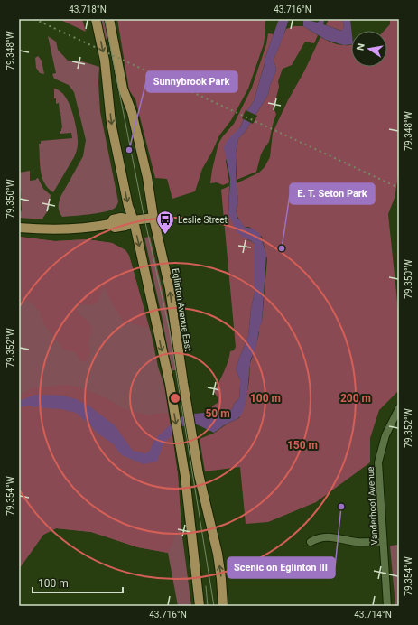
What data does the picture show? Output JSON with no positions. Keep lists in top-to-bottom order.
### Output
{
  "streets": {
    "main road": ["Eglinton Avenue East"],
    "street": ["Vanderhoof Avenue"]
  },
  "places": {
    "other": ["Sunnybrook Park", "E. T. Seton Park", "Scenic on Eglinton III"],
    "bus stop": ["Leslie Street"]
  },
  "scale_bar": "100 m",
  "north": "left",
  "coordinates": [
    "43.718°N",
    "43.716°N",
    "79.348°W",
    "79.350°W",
    "79.352°W",
    "79.354°W",
    "43.714°N"
  ],
  "rings": [
    "100 m",
    "200 m",
    "50 m",
    "150 m"
  ]
}
